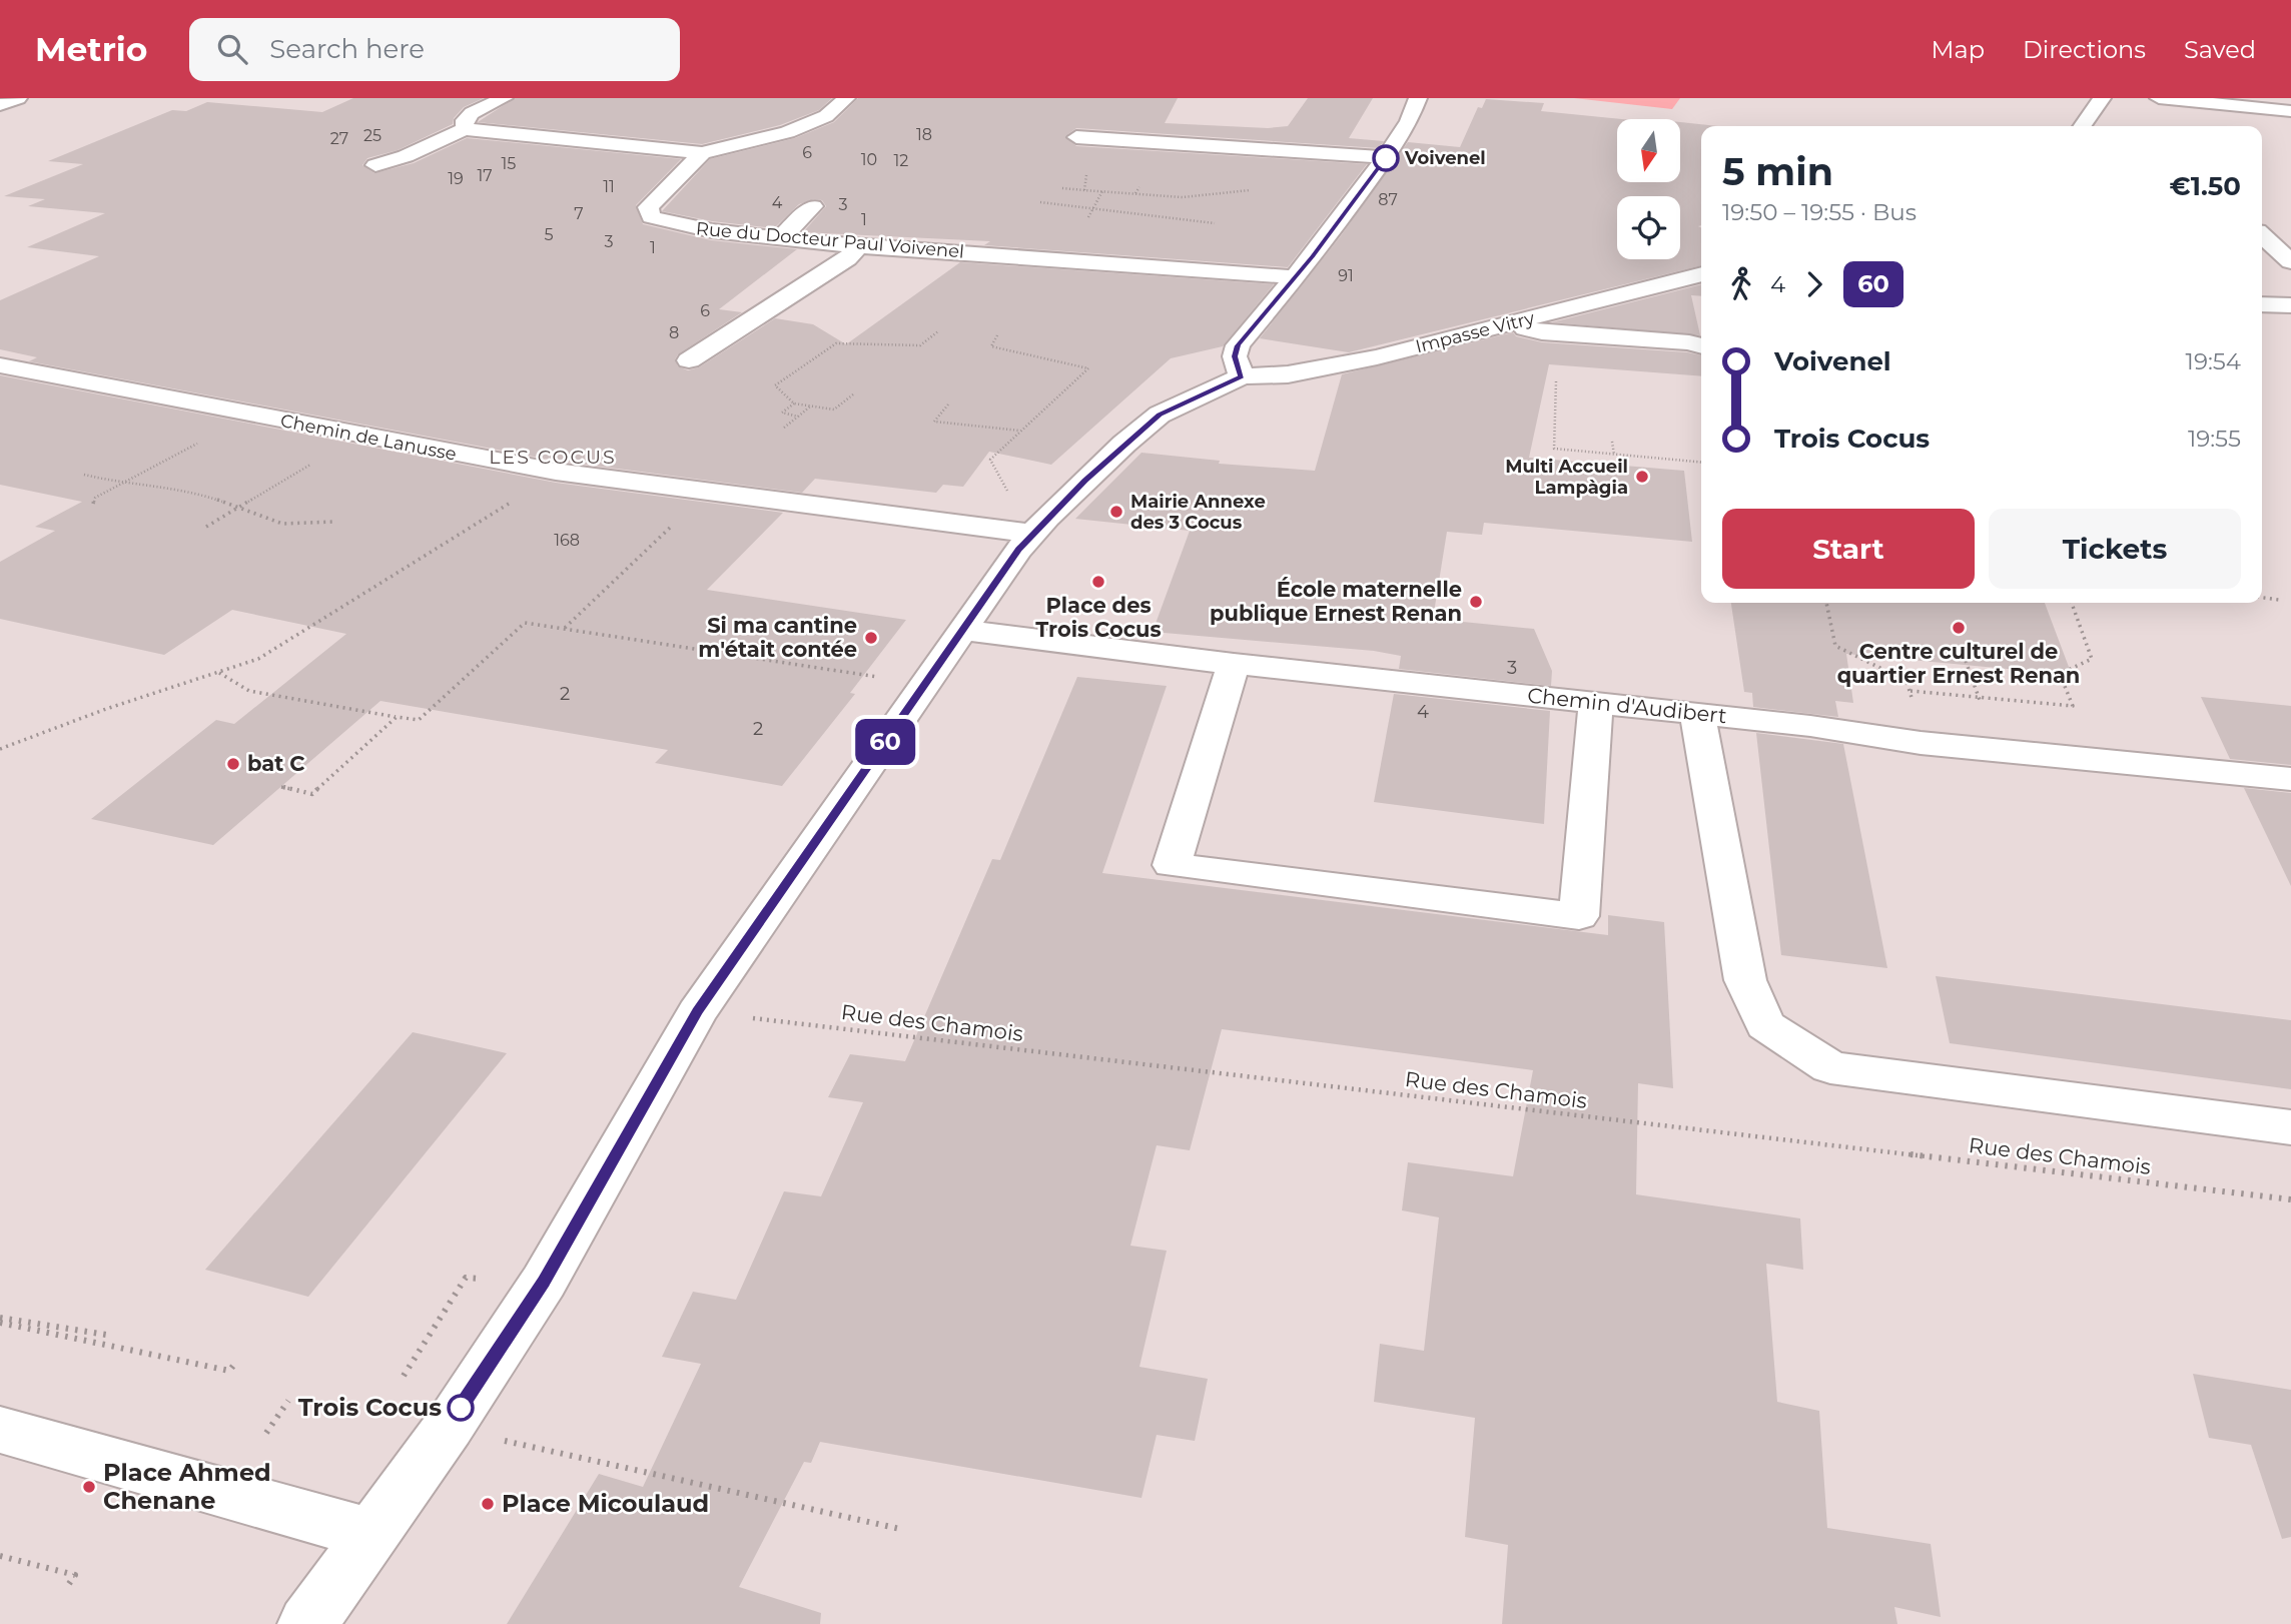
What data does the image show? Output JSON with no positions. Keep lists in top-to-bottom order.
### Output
{
  "streets": {
    "street": [
      "Rue du Docteur Paul Voivenel",
      "Impasse Vitry",
      "Chemin de Lanusse",
      "Chemin d'Audibert"
    ],
    "path": ["Rue des Chamois"]
  },
  "districts": ["LES COCUS"],
  "places": [
    "Voivenel",
    "Multi Accueil Lampàgia",
    "Mairie Annexe des 3 Cocus",
    "Place des Trois Cocus",
    "École maternelle publique Ernest Renan",
    "Centre culturel de quartier Ernest Renan",
    "Si ma cantine m'était contée",
    "bat C",
    "Trois Cocus",
    "Place Ahmed Chenane",
    "Place Micoulaud"
  ],
  "lines": ["bus line 60"],
  "house_numbers": [
    "18",
    "25",
    "27",
    "6",
    "10",
    "12",
    "15",
    "17",
    "19",
    "11",
    "87",
    "4",
    "3",
    "7",
    "1",
    "5",
    "3",
    "1",
    "91",
    "6",
    "8",
    "168",
    "3",
    "2",
    "4",
    "2"
  ],
  "north": "bottom",
  "page": {
    "header": "Metrio",
    "search": "Search here",
    "nav": ["Map", "Directions", "Saved"],
    "on_map": "60",
    "heading": ["5 min", "19:50 – 19:55 · Bus", "€1.50"],
    "legs": ["4", "60"],
    "list": [
      {
        "name": "Voivenel",
        "value": "19:54"
      },
      {
        "name": "Trois Cocus",
        "value": "19:55"
      }
    ],
    "buttons": ["Start", "Tickets"]
  }
}
